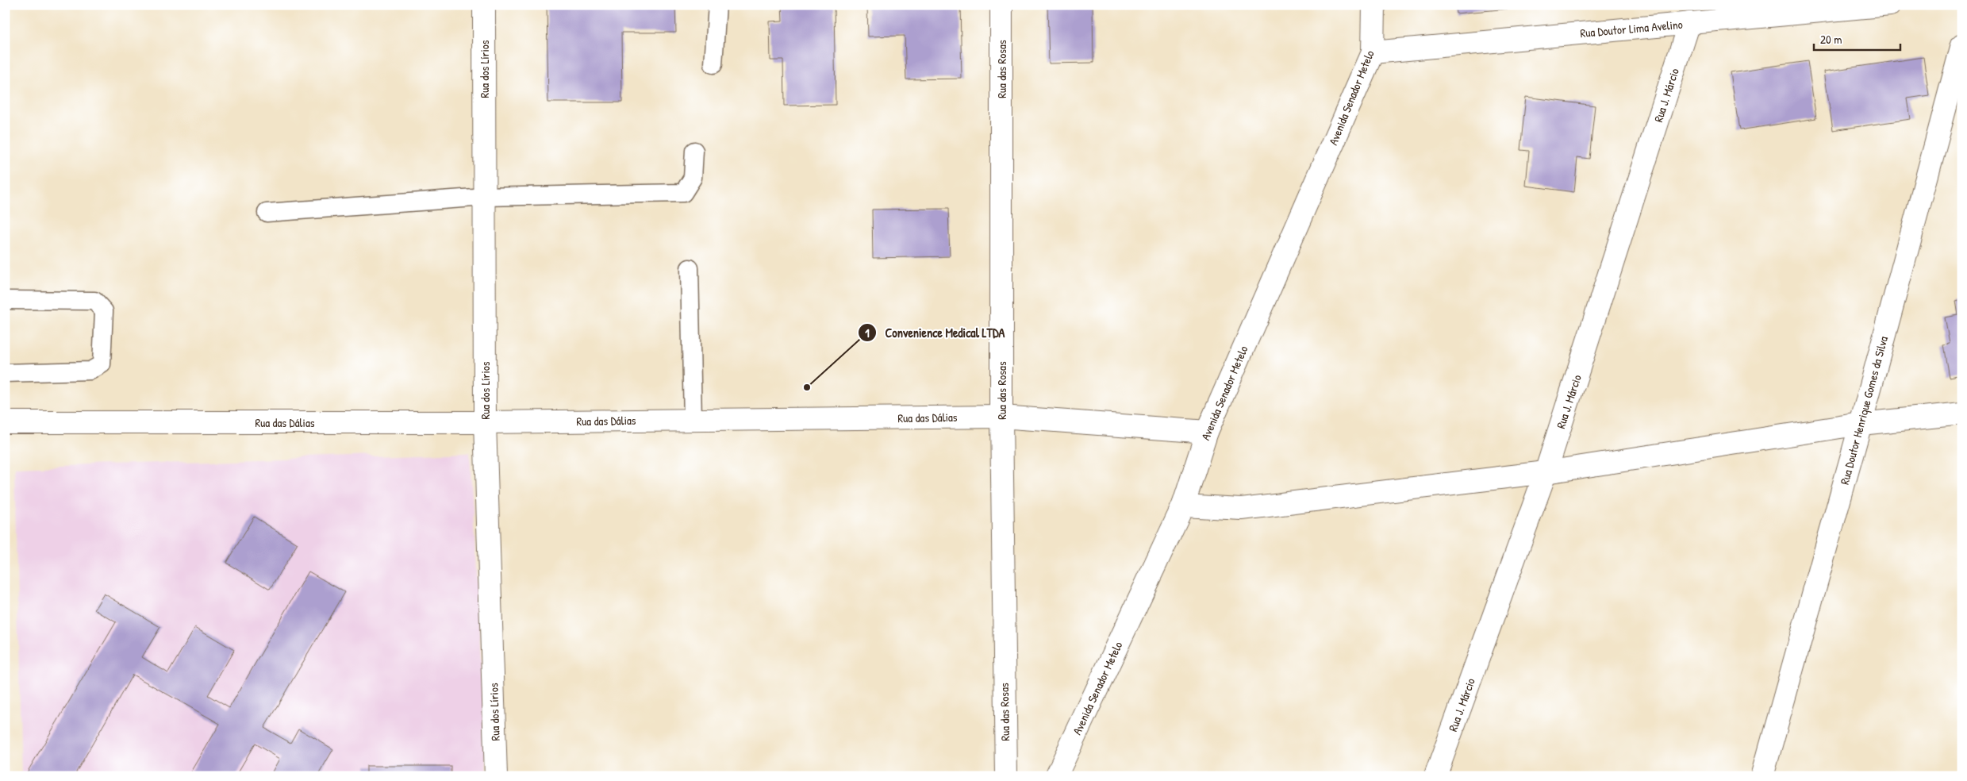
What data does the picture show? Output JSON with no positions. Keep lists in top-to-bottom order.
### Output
{
  "streets": {
    "street": [
      "Rua Doutor Lima Avelino",
      "Rua dos Lírios",
      "Rua das Rosas",
      "Rua J. Márcio",
      "Avenida Senador Metelo",
      "Rua Doutor Henrique Gomes da Silva",
      "Rua das Dálias"
    ]
  },
  "crossings": [
    ["Rua Doutor Lima Avelino", "Rua J. Márcio"],
    ["Rua Doutor Lima Avelino", "Avenida Senador Metelo"],
    ["Rua dos Lírios", "Rua das Dálias"],
    ["Rua das Rosas", "Rua das Dálias"],
    ["Avenida Senador Metelo", "Rua das Dálias"]
  ],
  "places": ["Convenience Medical LTDA"],
  "scale_bar": "20 m"
}
